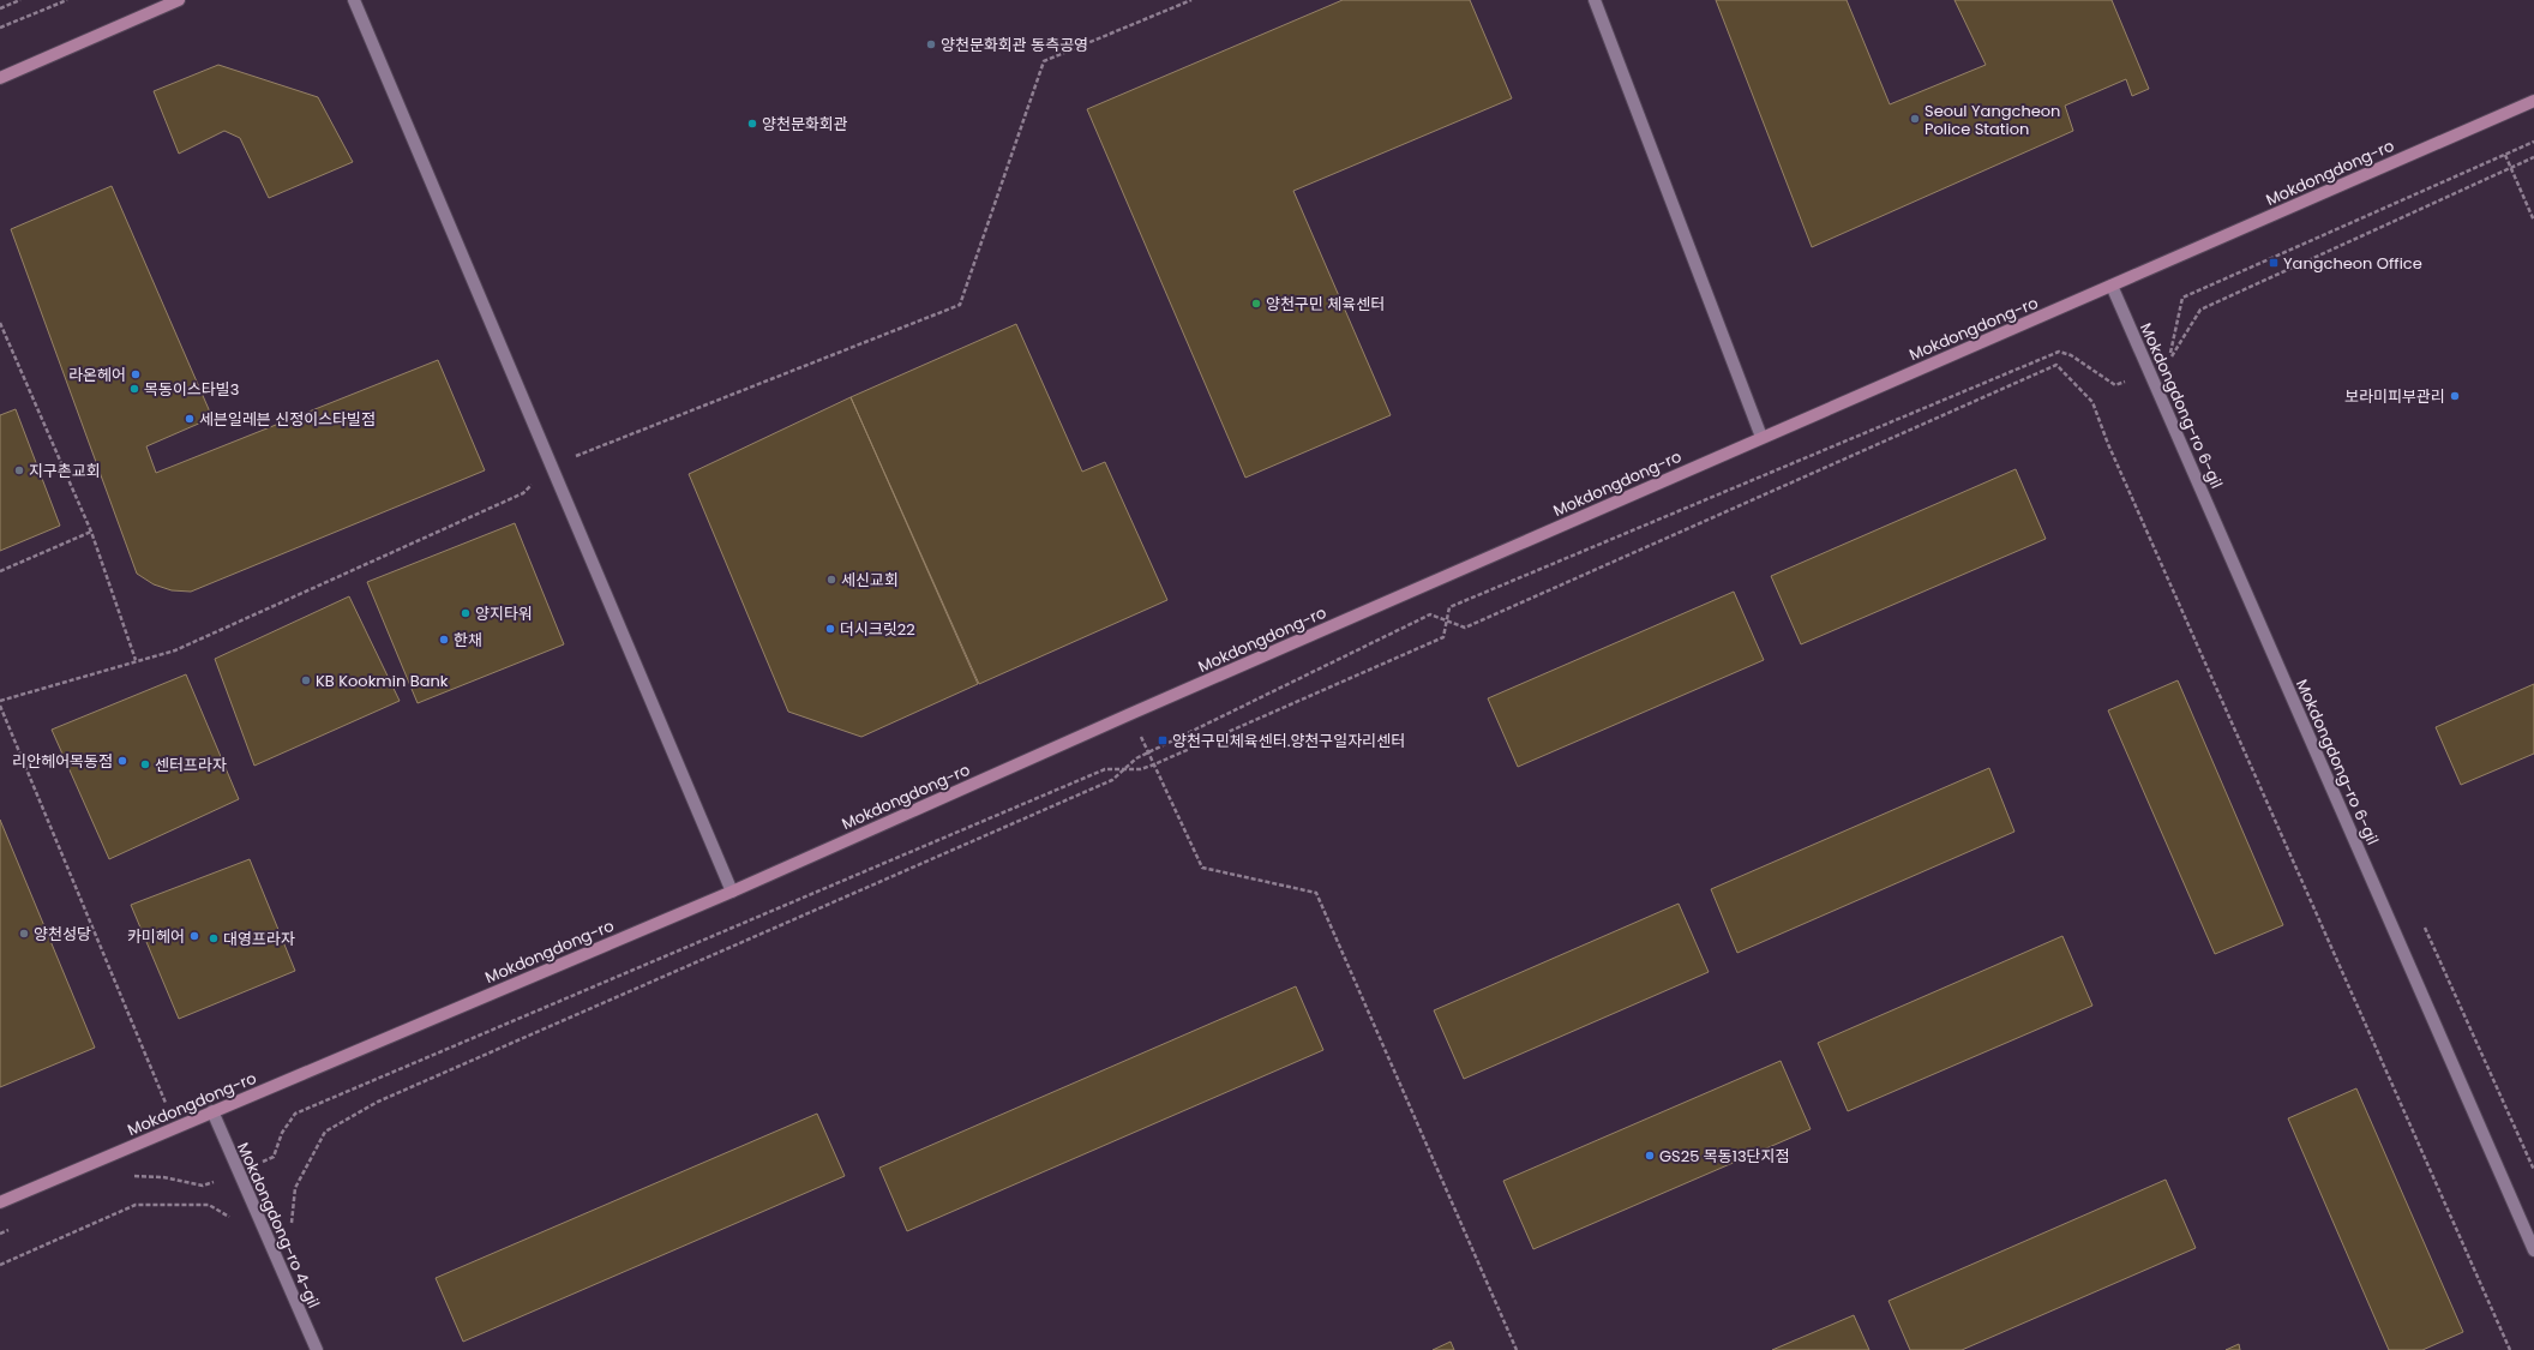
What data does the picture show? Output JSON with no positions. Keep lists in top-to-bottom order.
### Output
{
  "streets": {
    "main road": ["Mokdongdong-ro"],
    "street": ["Mokdongdong-ro 6-gil", "Mokdongdong-ro 4-gil"]
  },
  "crossings": [
    ["Mokdongdong-ro", "Mokdongdong-ro 6-gil"],
    ["Mokdongdong-ro", "Mokdongdong-ro 4-gil"]
  ],
  "places": {
    "other": [
      "양천문화회관 동측공영",
      "Seoul Yangcheon Police Station",
      "양천문화회관",
      "양천구민 체육센터",
      "라온헤어",
      "목동이스타빌3",
      "보라미피부관리",
      "세븐일레븐 신정이스타빌점",
      "지구촌교회",
      "세신교회",
      "양지타워",
      "더시크릿22",
      "한채",
      "KB Kookmin Bank",
      "리안헤어목동점",
      "센터프라자",
      "양천성당",
      "카미헤어",
      "대영프라자",
      "GS25 목동13단지점"
    ],
    "transit": ["Yangcheon Office", "양천구민체육센터.양천구일자리센터"]
  }
}
